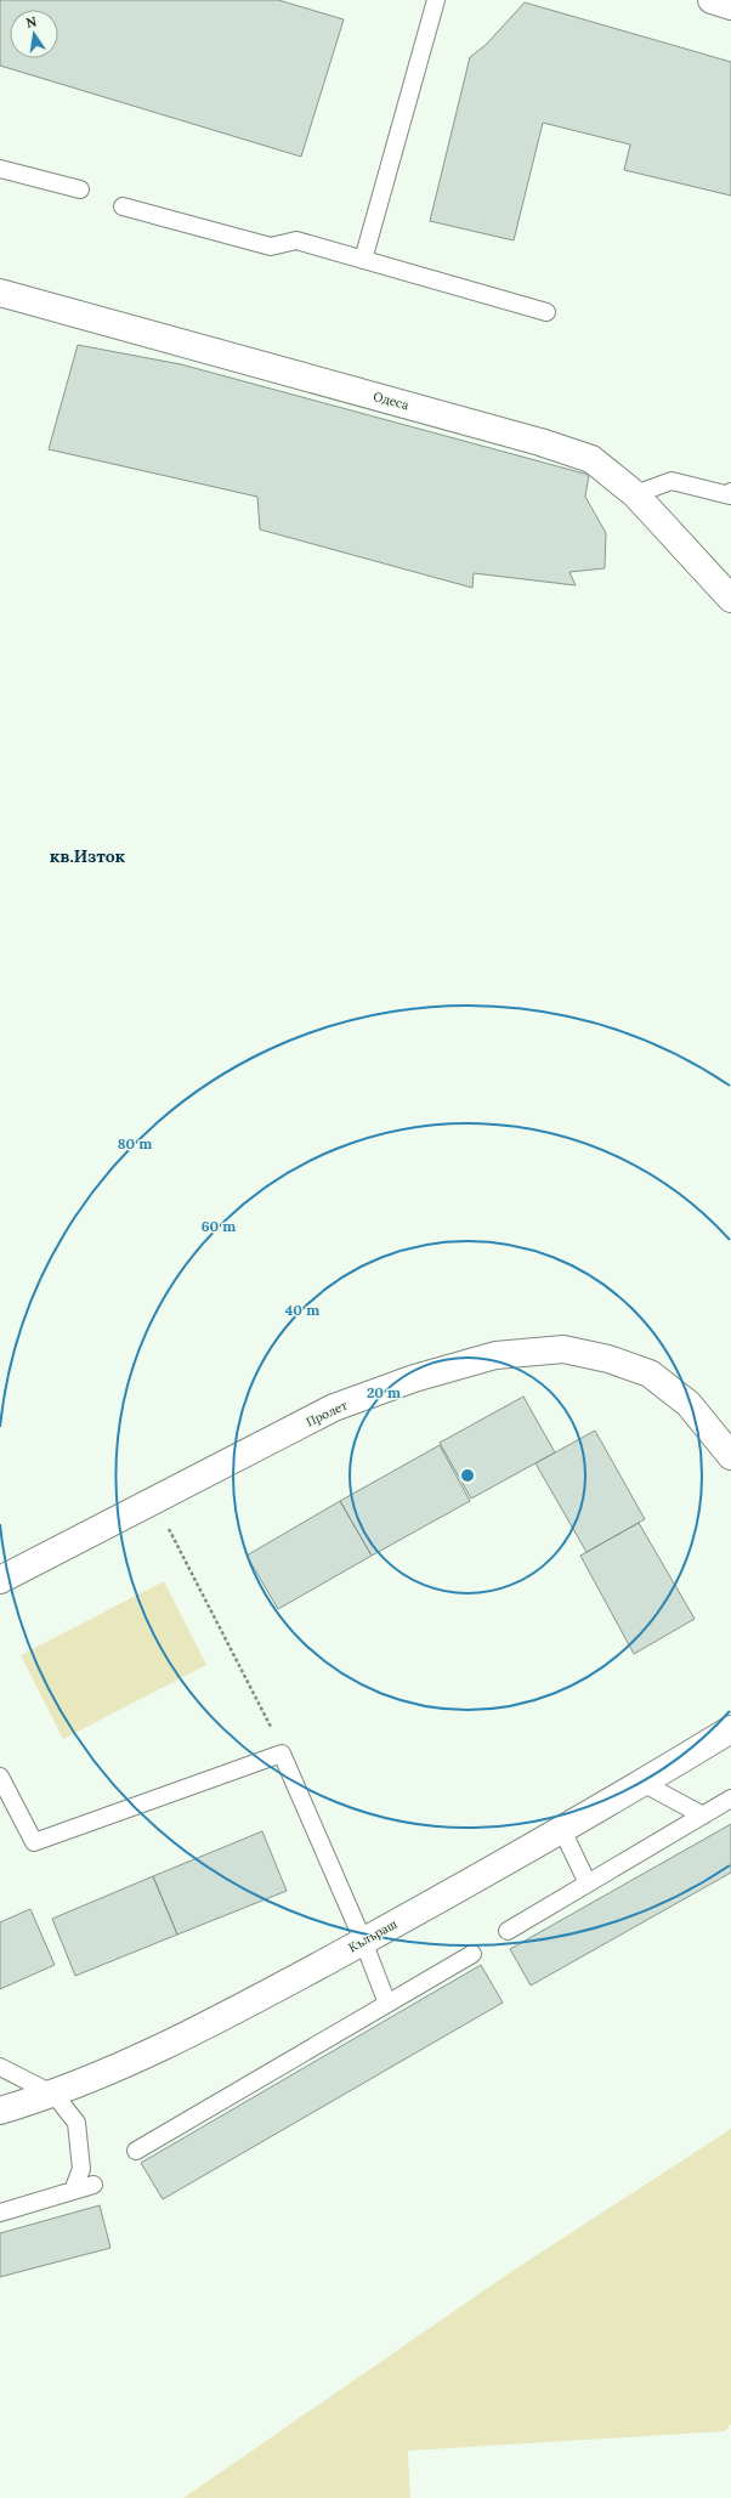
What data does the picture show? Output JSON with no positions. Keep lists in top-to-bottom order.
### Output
{
  "streets": {
    "street": ["Одеса", "Пролет", "Кълъраш"]
  },
  "districts": ["кв.Изток"],
  "north": "top",
  "rings": [
    "80 m",
    "60 m",
    "40 m",
    "20 m"
  ]
}
